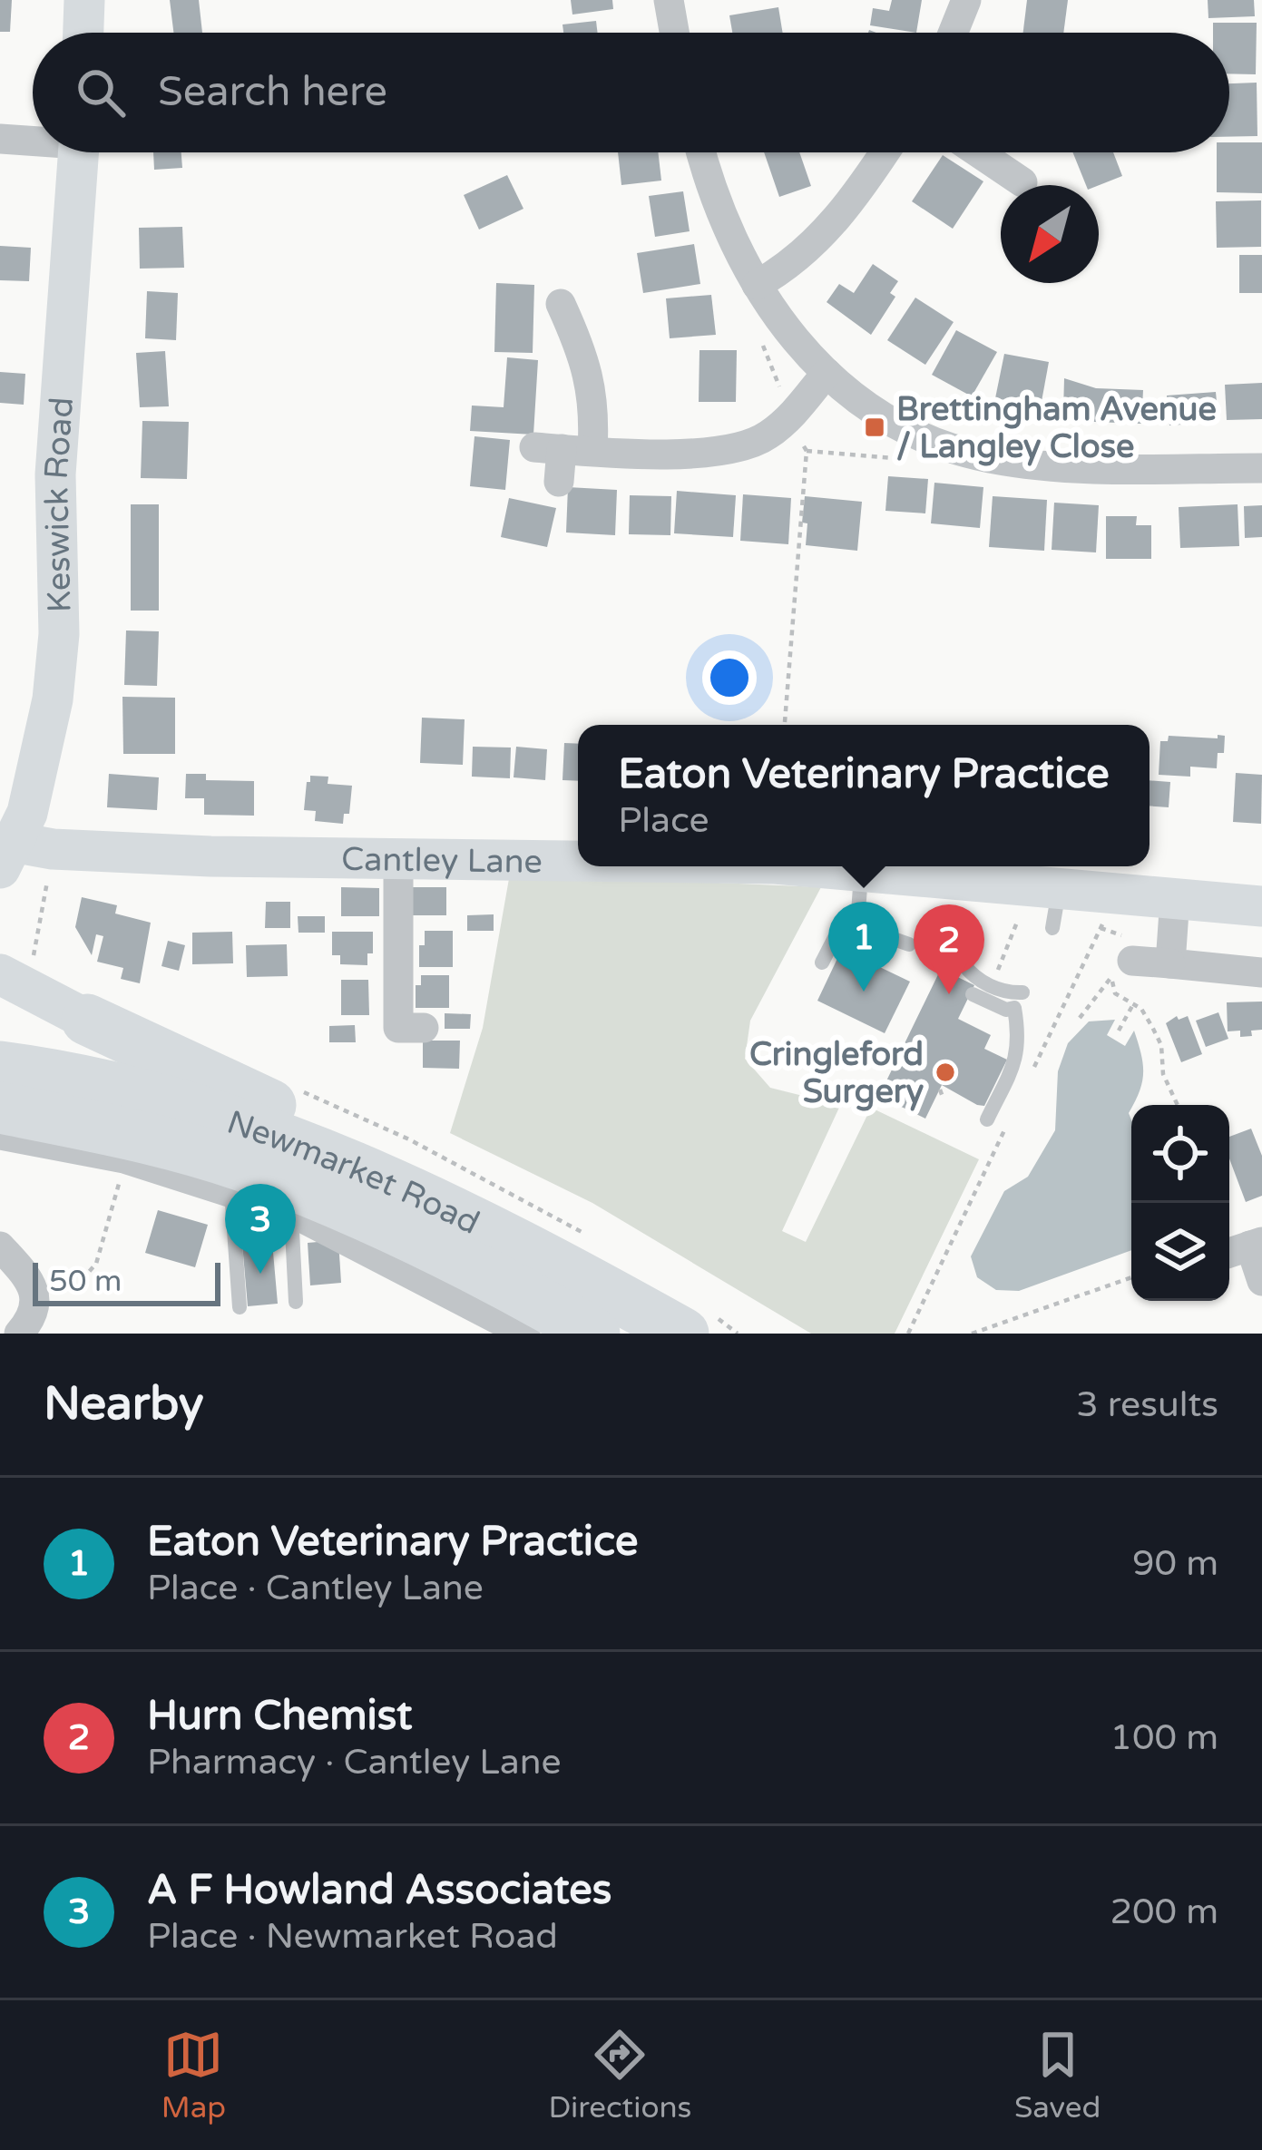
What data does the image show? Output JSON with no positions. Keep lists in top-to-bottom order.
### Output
{
  "streets": {
    "highway": ["Newmarket Road"],
    "street": ["Keswick Road", "Cantley Lane"]
  },
  "crossings": [
    ["Keswick Road", "Cantley Lane"]
  ],
  "places": {
    "transit": ["Brettingham Avenue / Langley Close"],
    "other": ["Cringleford Surgery"]
  },
  "scale_bar": "50 m",
  "north": "bottom left",
  "page": {
    "search": "Search here",
    "popup": ["Eaton Veterinary Practice", "Place"],
    "pins": ["1", "2", "3"],
    "scale": "50 m",
    "heading": ["Nearby", "3 results"],
    "list": [
      {
        "mark": "1",
        "name": "Eaton Veterinary Practice",
        "note": "Place · Cantley Lane",
        "value": "90 m"
      },
      {
        "mark": "2",
        "name": "Hurn Chemist",
        "note": "Pharmacy · Cantley Lane",
        "value": "100 m"
      },
      {
        "mark": "3",
        "name": "A F Howland Associates",
        "note": "Place · Newmarket Road",
        "value": "200 m"
      }
    ],
    "nav": ["Map", "Directions", "Saved"]
  }
}
